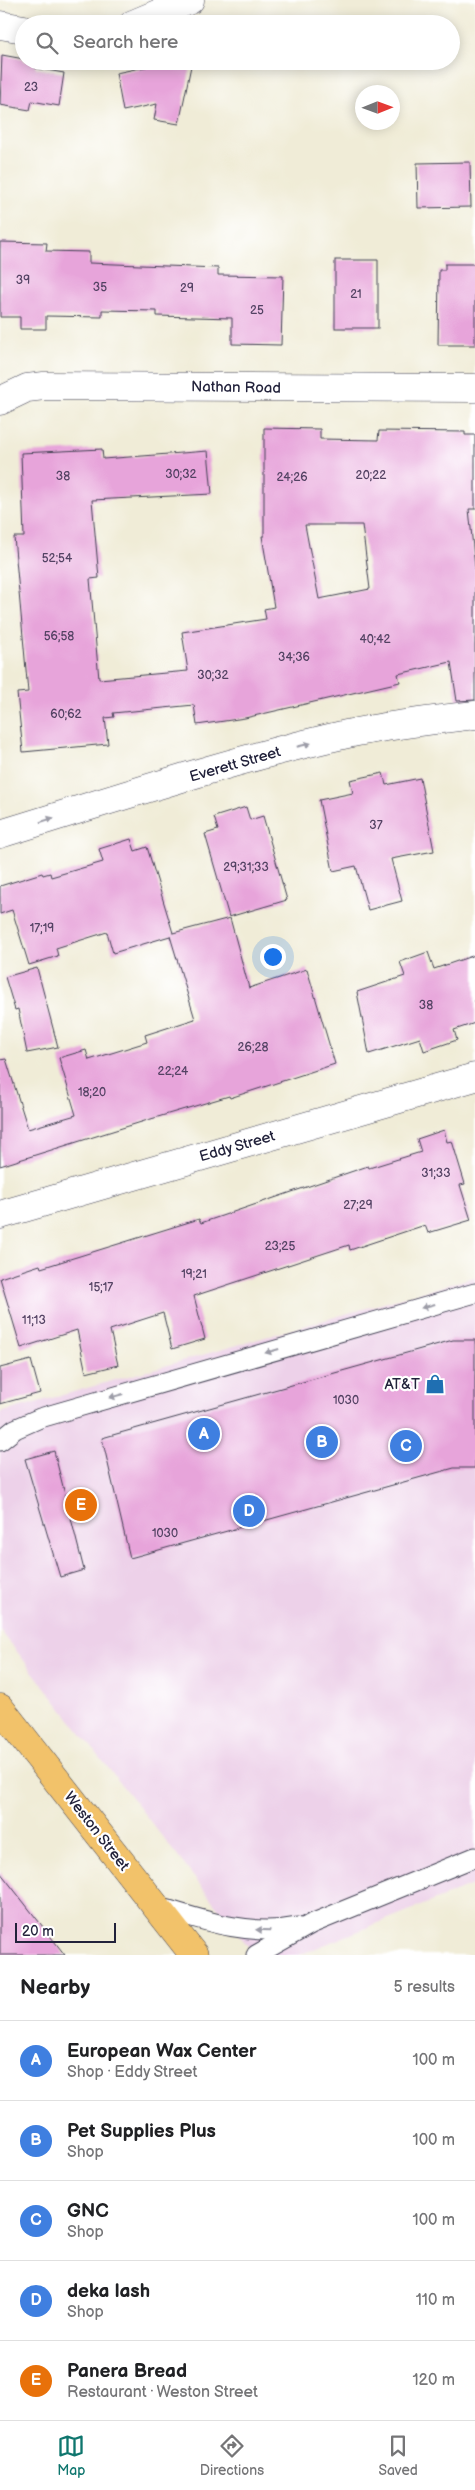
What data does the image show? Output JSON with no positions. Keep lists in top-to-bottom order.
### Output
{
  "streets": {
    "main road": ["Weston Street"],
    "street": ["Nathan Road", "Everett Street", "Eddy Street"]
  },
  "one_way": ["Everett Street"],
  "places": {
    "shop": ["AT&T"]
  },
  "house_numbers": [
    "23",
    "39",
    "35",
    "29",
    "21",
    "25",
    "30;32",
    "20;22",
    "38",
    "24;26",
    "52;54",
    "56;58",
    "40;42",
    "34;36",
    "30;32",
    "60;62",
    "37",
    "29;31;33",
    "17;19",
    "38",
    "26;28",
    "22;24",
    "18;20",
    "31;33",
    "27;29",
    "23;25",
    "19;21",
    "15;17",
    "11;13",
    "1030",
    "1030"
  ],
  "scale_bar": "20 m",
  "north": "right",
  "page": {
    "search": "Search here",
    "pins": [
      "A",
      "B",
      "C",
      "E",
      "D"
    ],
    "scale": "20 m",
    "heading": ["Nearby", "5 results"],
    "list": [
      {
        "mark": "A",
        "name": "European Wax Center",
        "note": "Shop · Eddy Street",
        "value": "100 m"
      },
      {
        "mark": "B",
        "name": "Pet Supplies Plus",
        "note": "Shop",
        "value": "100 m"
      },
      {
        "mark": "C",
        "name": "GNC",
        "note": "Shop",
        "value": "100 m"
      },
      {
        "mark": "D",
        "name": "deka lash",
        "note": "Shop",
        "value": "110 m"
      },
      {
        "mark": "E",
        "name": "Panera Bread",
        "note": "Restaurant · Weston Street",
        "value": "120 m"
      }
    ],
    "nav": ["Map", "Directions", "Saved"]
  }
}
